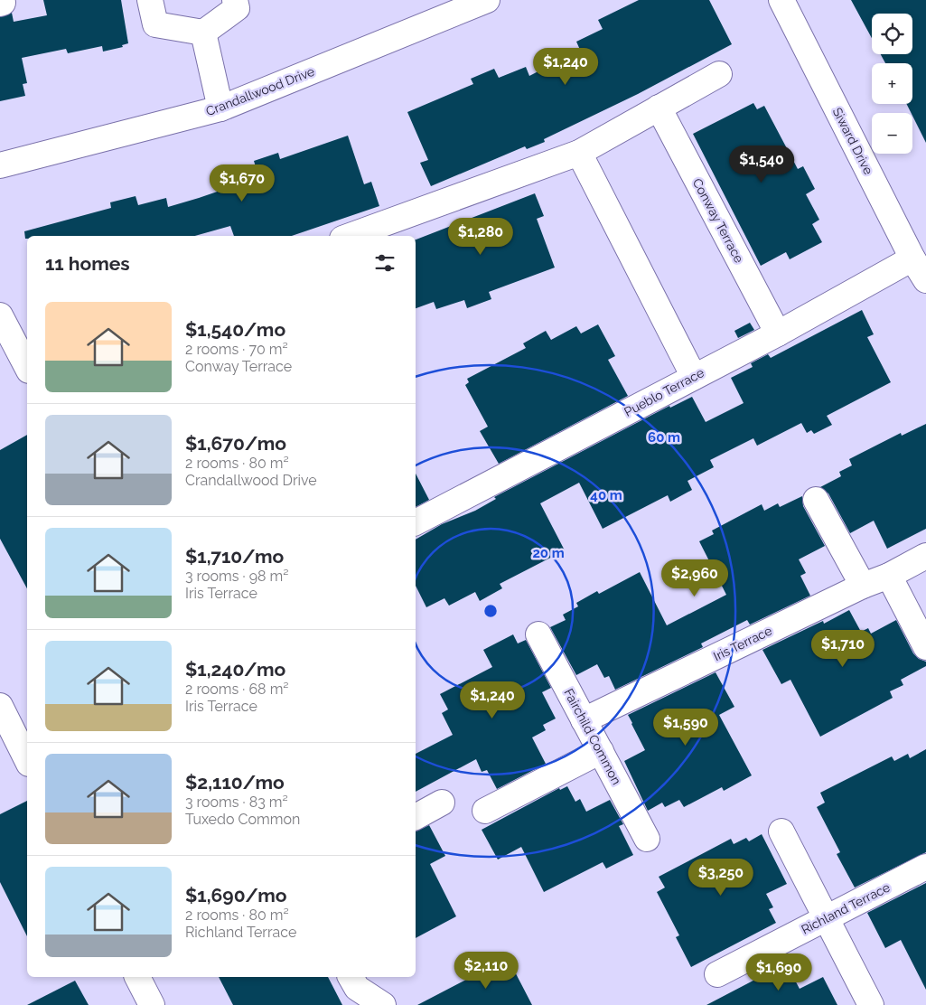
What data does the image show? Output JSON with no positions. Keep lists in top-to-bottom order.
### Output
{
  "streets": {
    "street": [
      "Crandallwood Drive",
      "Siward Drive",
      "Conway Terrace",
      "Pueblo Terrace",
      "Iris Terrace",
      "Fairchild Common",
      "Richland Terrace"
    ]
  },
  "crossings": [
    ["Siward Drive", "Pueblo Terrace"],
    ["Conway Terrace", "Pueblo Terrace"],
    ["Iris Terrace", "Fairchild Common"]
  ],
  "page": {
    "map_buttons": ["+", "−"],
    "price": [
      "$1,240",
      "$1,540",
      "$1,670",
      "$1,280",
      "$2,960",
      "$1,710",
      "$1,240",
      "$1,590",
      "$3,250",
      "$2,110",
      "$1,690"
    ],
    "heading": "11 homes",
    "list": [
      {
        "name": "$1,540/mo",
        "note": "2 rooms · 70 m² · Conway Terrace"
      },
      {
        "name": "$1,670/mo",
        "note": "2 rooms · 80 m² · Crandallwood Drive"
      },
      {
        "name": "$1,710/mo",
        "note": "3 rooms · 98 m² · Iris Terrace"
      },
      {
        "name": "$1,240/mo",
        "note": "2 rooms · 68 m² · Iris Terrace"
      },
      {
        "name": "$2,110/mo",
        "note": "3 rooms · 83 m² · Tuxedo Common"
      },
      {
        "name": "$1,690/mo",
        "note": "2 rooms · 80 m² · Richland Terrace"
      }
    ]
  },
  "rings": ["60 m", "40 m", "20 m"]
}
